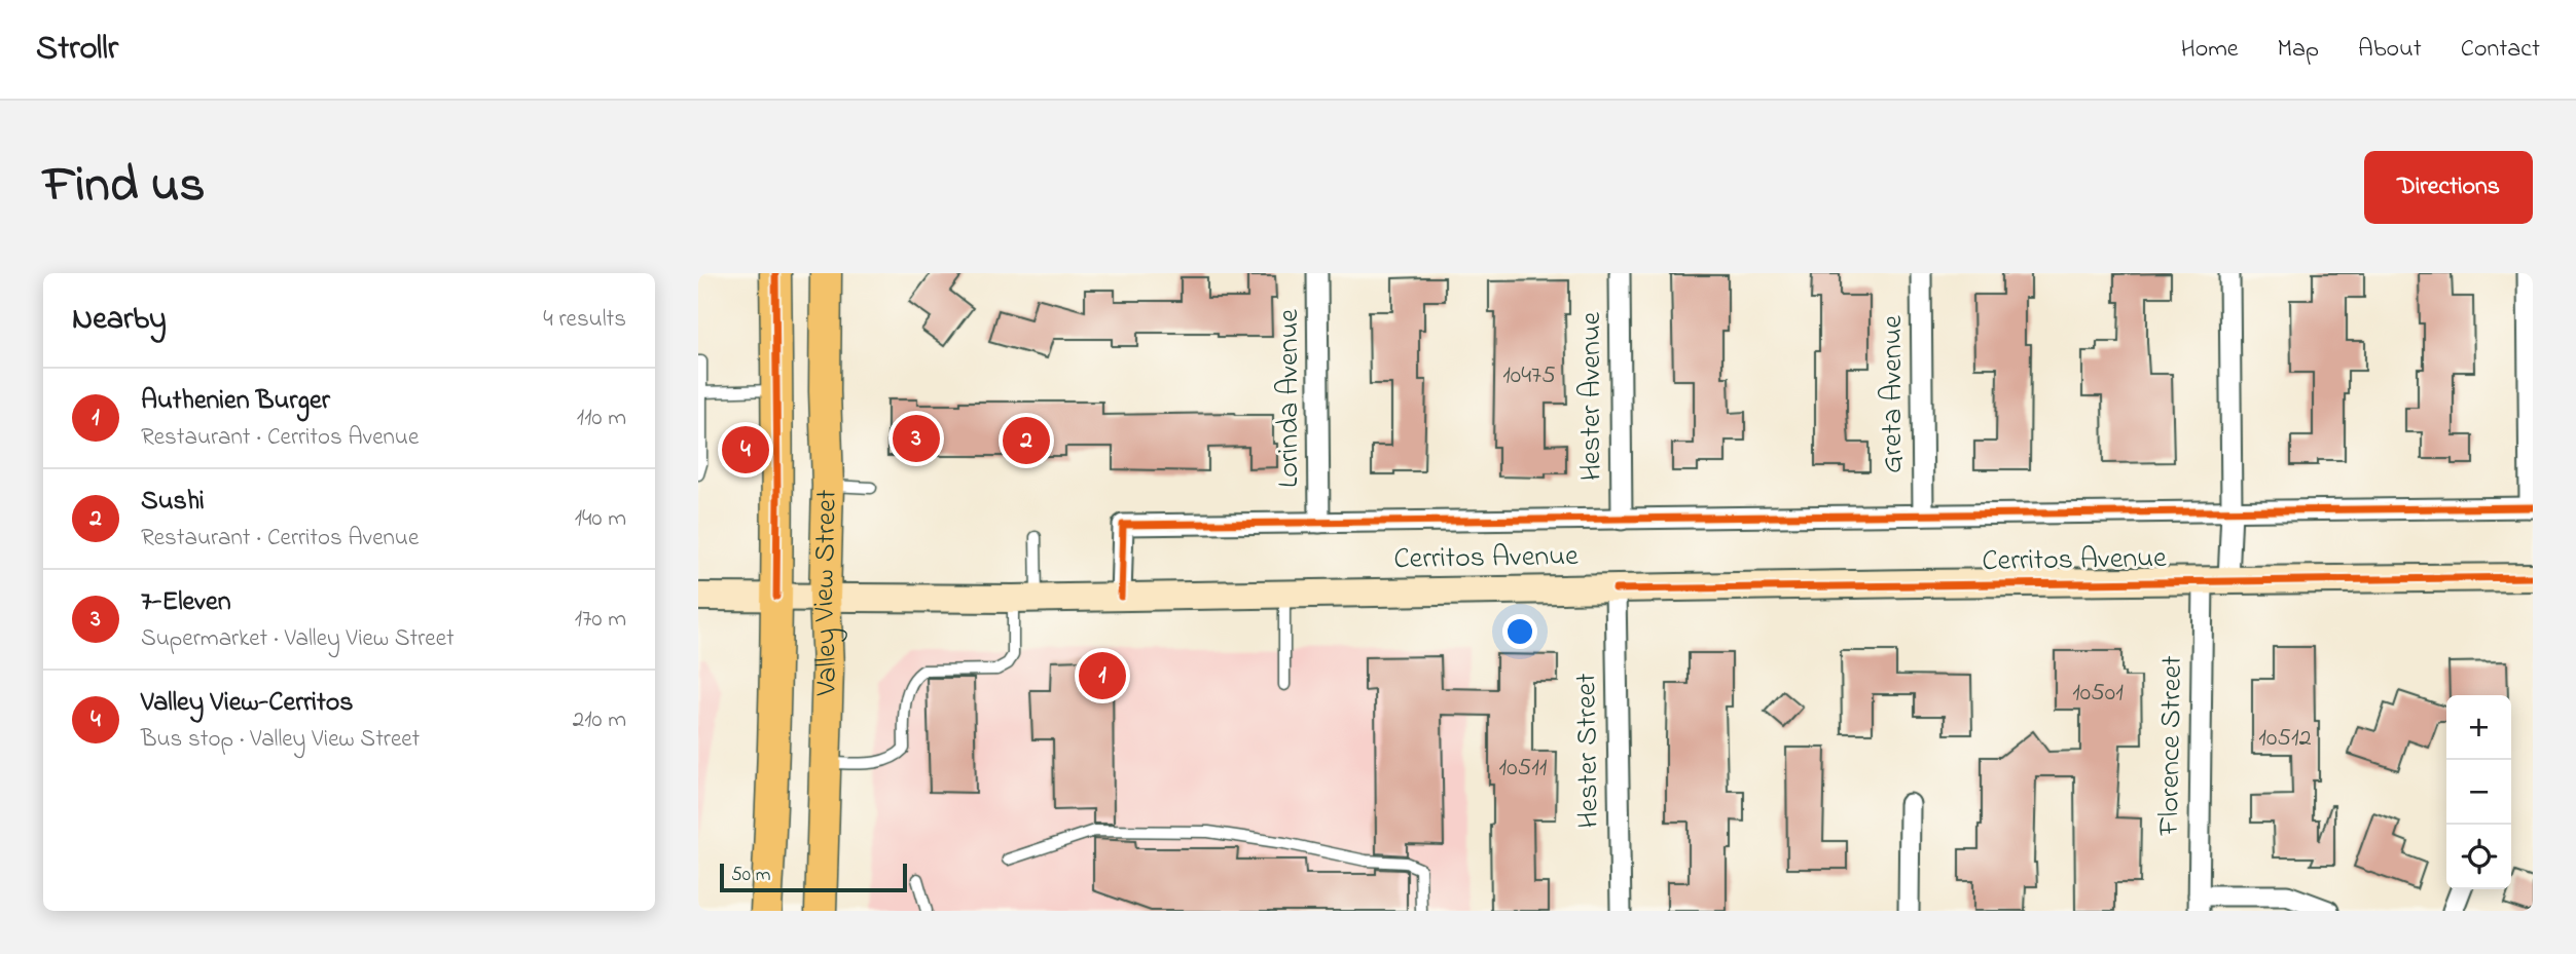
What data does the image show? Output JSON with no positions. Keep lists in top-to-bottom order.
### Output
{
  "streets": {
    "main road": ["Cerritos Avenue", "Valley View Street"],
    "street": [
      "Greta Avenue",
      "Hester Avenue",
      "Lorinda Avenue",
      "Florence Street",
      "Hester Street"
    ]
  },
  "crossings": [
    ["Cerritos Avenue", "Valley View Street"],
    ["Cerritos Avenue", "Florence Street"],
    ["Cerritos Avenue", "Hester Street"]
  ],
  "house_numbers": [
    "10475",
    "10501",
    "10512",
    "10511"
  ],
  "scale_bar": "50 m",
  "page": {
    "header": "Strollr",
    "nav": [
      "Home",
      "Map",
      "About",
      "Contact"
    ],
    "title": "Find us",
    "buttons": "Directions",
    "heading": ["Nearby", "4 results"],
    "list": [
      {
        "mark": "1",
        "name": "Authenien Burger",
        "note": "Restaurant · Cerritos Avenue",
        "value": "110 m"
      },
      {
        "mark": "2",
        "name": "Sushi",
        "note": "Restaurant · Cerritos Avenue",
        "value": "140 m"
      },
      {
        "mark": "3",
        "name": "7-Eleven",
        "note": "Supermarket · Valley View Street",
        "value": "170 m"
      },
      {
        "mark": "4",
        "name": "Valley View-Cerritos",
        "note": "Bus stop · Valley View Street",
        "value": "210 m"
      }
    ],
    "pins": [
      "3",
      "2",
      "4",
      "1"
    ],
    "map_buttons": ["+", "−"],
    "scale": "50 m"
  }
}
